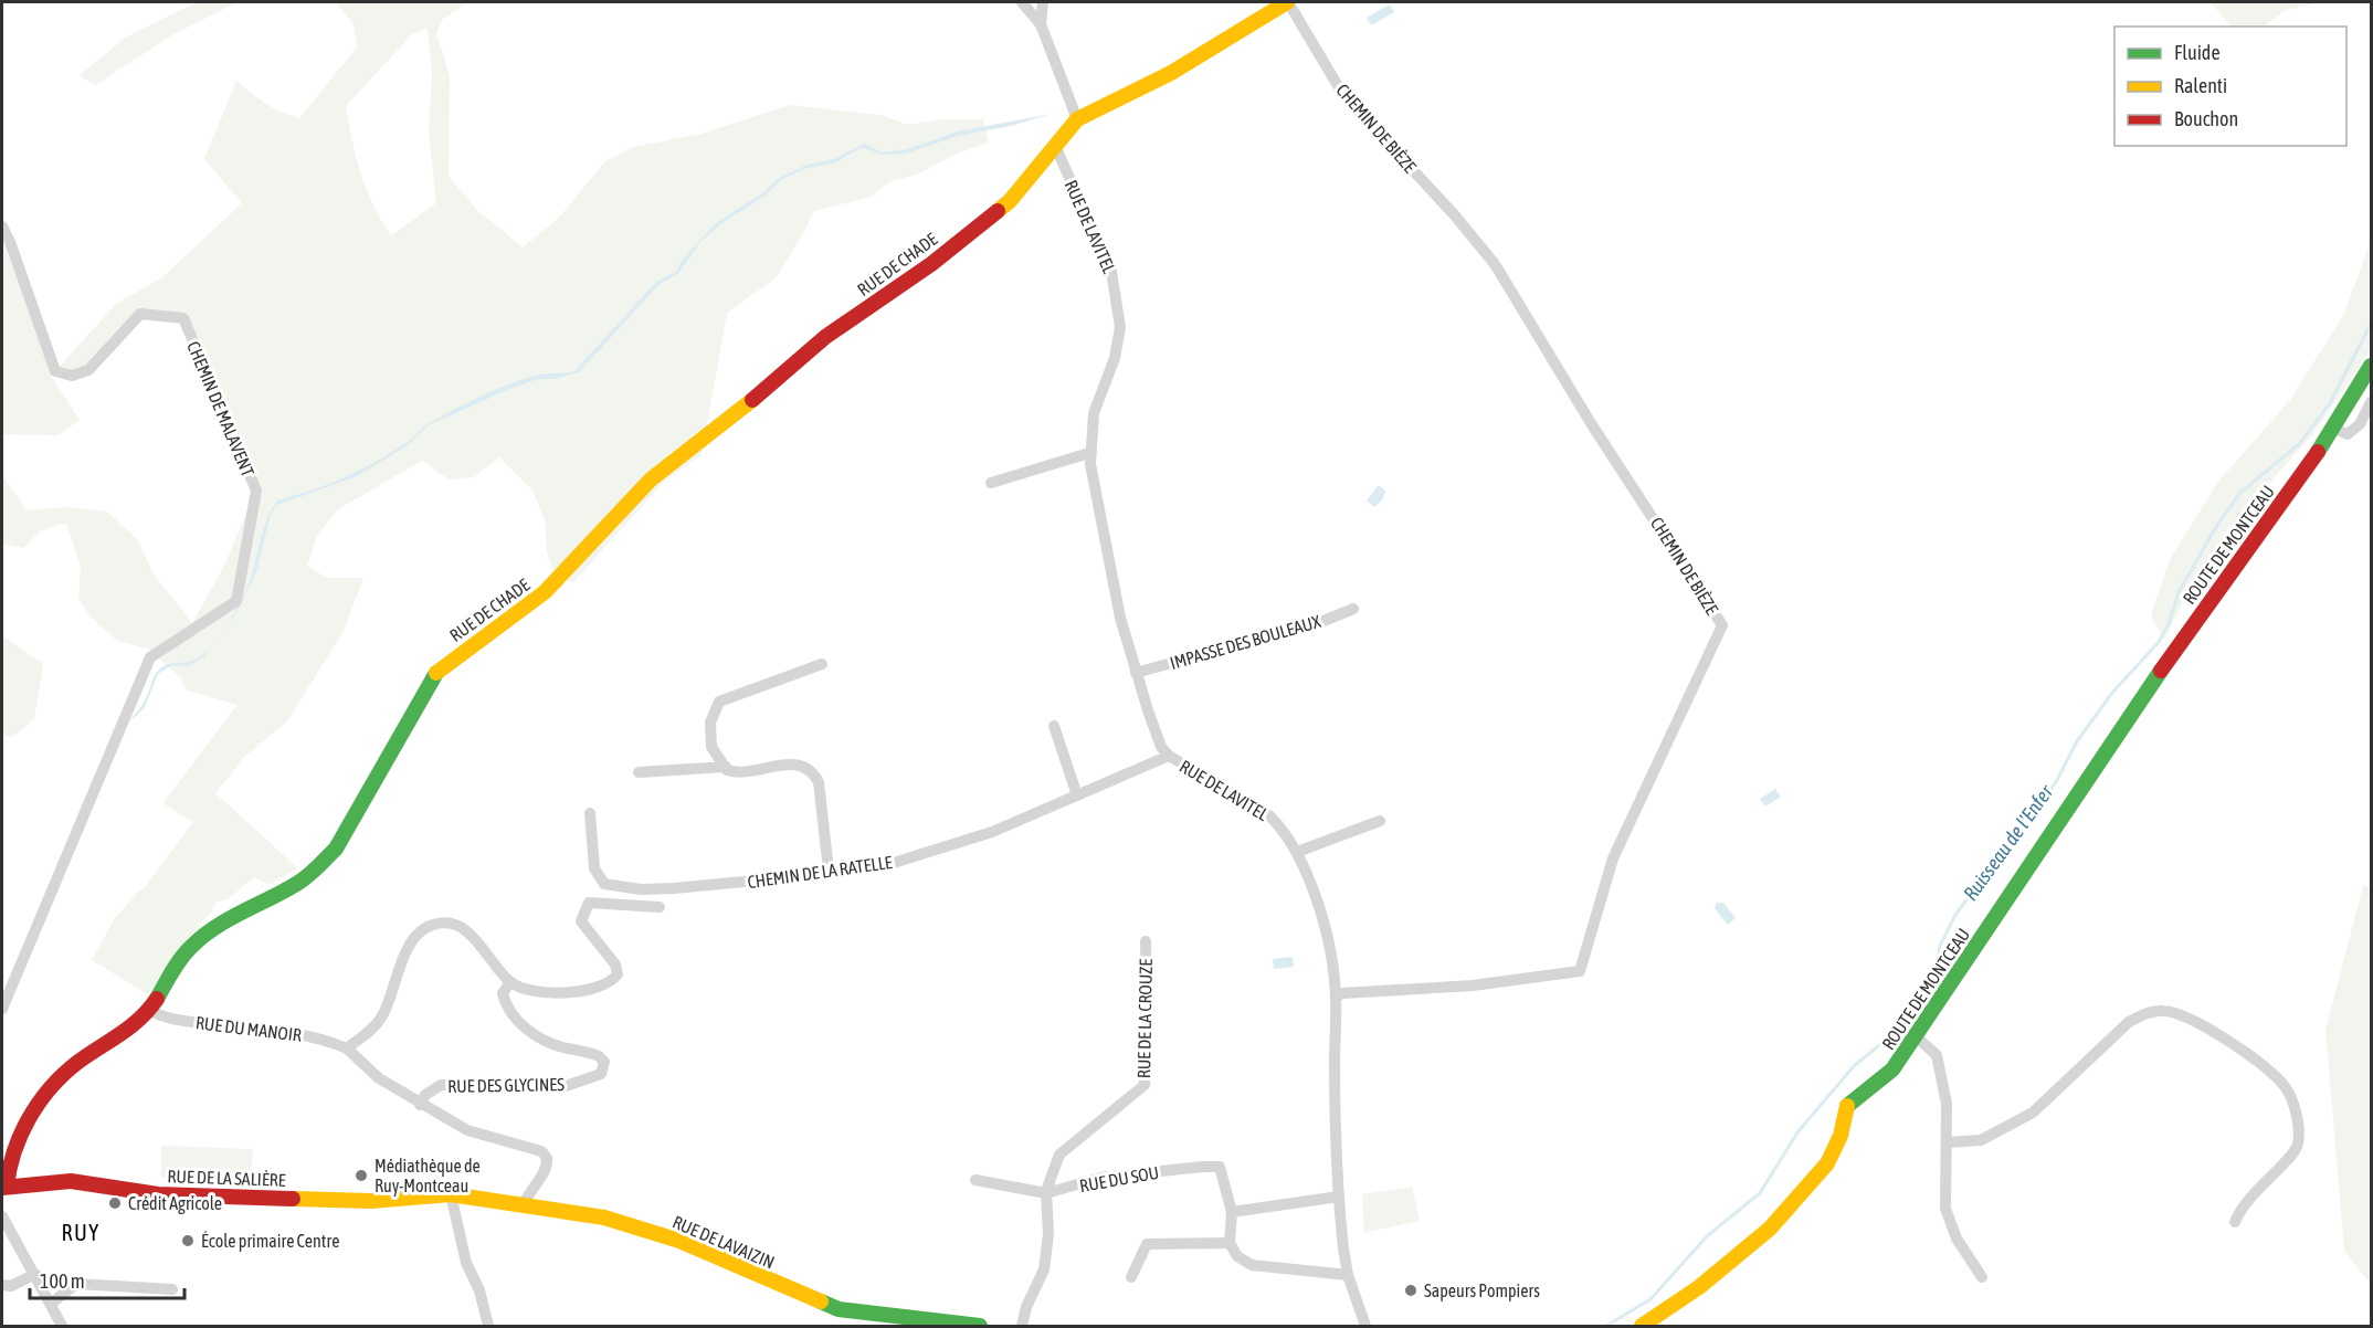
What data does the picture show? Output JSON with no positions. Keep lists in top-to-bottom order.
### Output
{
  "streets": {
    "street": [
      "CHEMIN DE BIÈZE",
      "RUE DE LAVITEL",
      "RUE DE CHADE",
      "CHEMIN DE MALAVENT",
      "ROUTE DE MONTCEAU",
      "IMPASSE DES BOULEAUX",
      "CHEMIN DE LA RATELLE",
      "RUE DE LA CROUZE",
      "RUE DU MANOIR",
      "RUE DES GLYCINES",
      "RUE DE LA SALIÈRE",
      "RUE DU SOU",
      "RUE DE LAVAIZIN"
    ]
  },
  "crossings": [
    ["CHEMIN DE BIÈZE", "RUE DE LAVITEL"],
    ["RUE DE LAVITEL", "RUE DE CHADE"],
    ["RUE DE LAVITEL", "IMPASSE DES BOULEAUX"],
    ["RUE DE LAVITEL", "CHEMIN DE LA RATELLE"],
    ["RUE DE CHADE", "RUE DU MANOIR"],
    ["RUE DE CHADE", "RUE DE LA SALIÈRE"],
    ["RUE DE LA CROUZE", "RUE DU SOU"],
    ["RUE DE LA SALIÈRE", "RUE DE LAVAIZIN"]
  ],
  "districts": ["RUY"],
  "water": ["Ruisseau de l'Enfer"],
  "places": [
    "Médiathèque de Ruy-Montceau",
    "Crédit Agricole",
    "École primaire Centre",
    "Sapeurs Pompiers"
  ],
  "legend": ["Fluide", "Ralenti", "Bouchon"],
  "scale_bar": "100 m"
}
